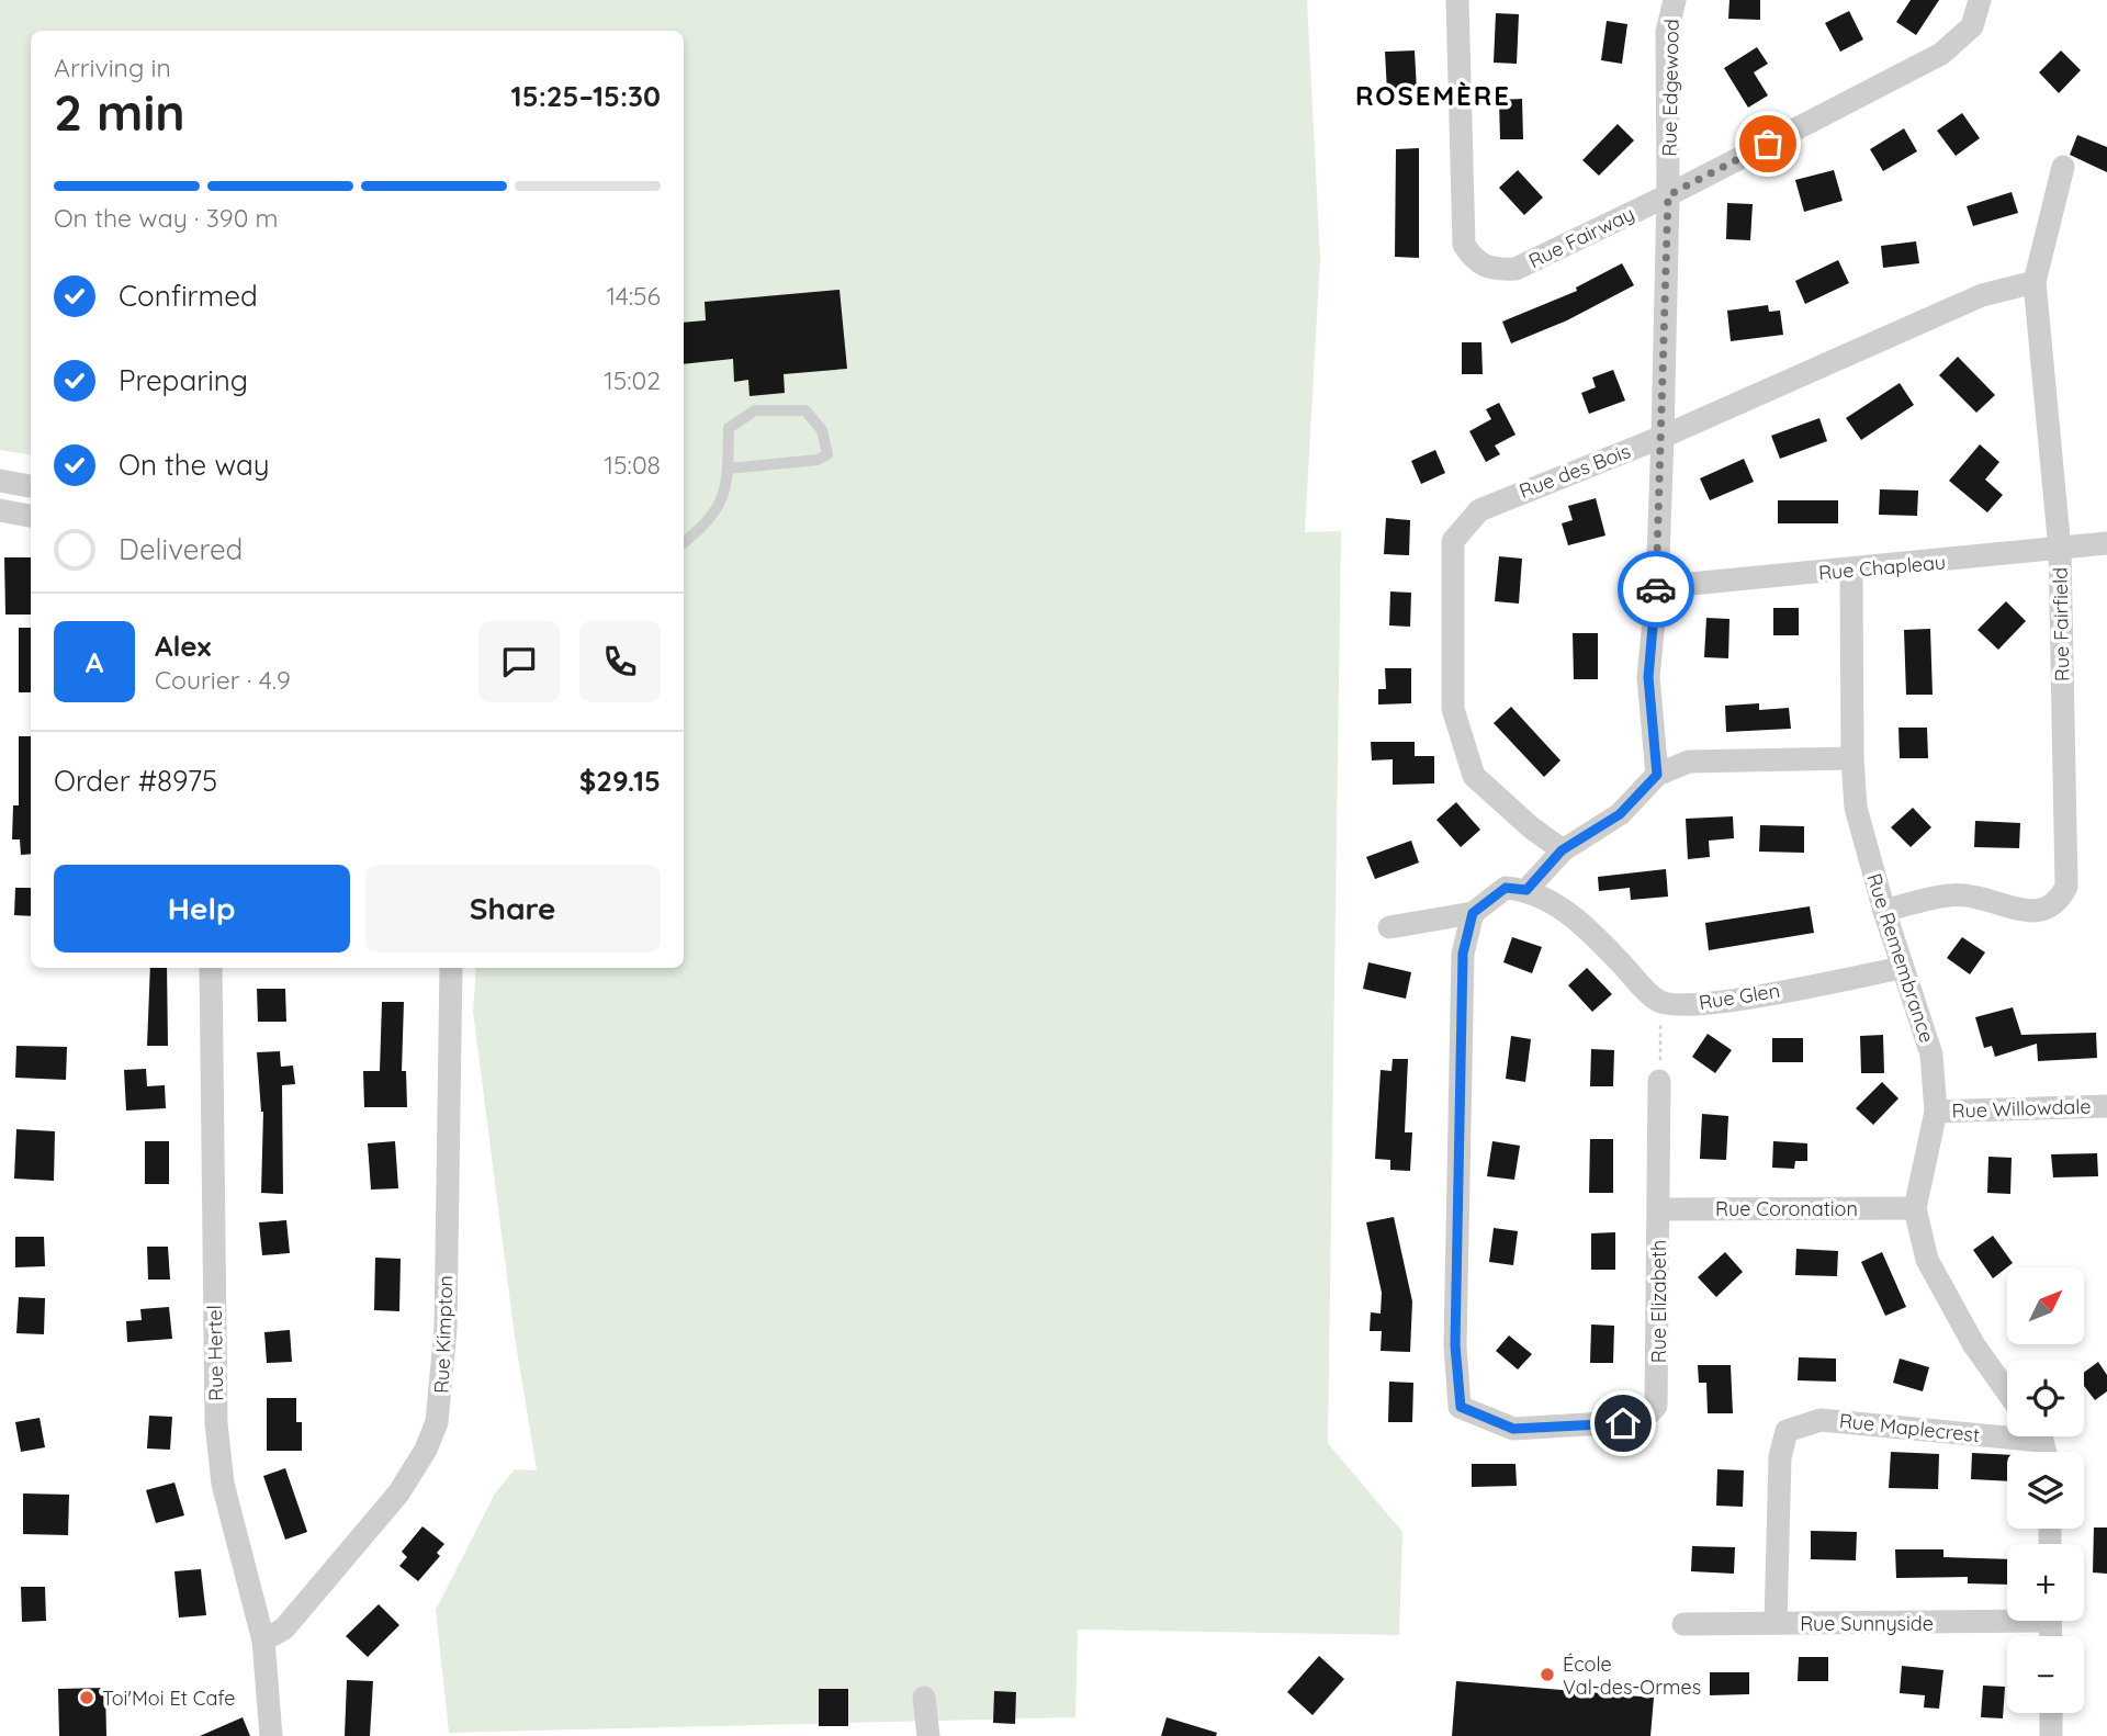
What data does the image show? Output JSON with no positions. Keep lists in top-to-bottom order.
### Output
{
  "streets": {
    "street": [
      "Rue Edgewood",
      "Rue Fairway",
      "Rue des Bois",
      "Rue Chapleau",
      "Rue Fairfield",
      "Rue Remembrance",
      "Rue Glen",
      "Rue Willowdale",
      "Rue Coronation",
      "Rue Elizabeth",
      "Rue Kimpton",
      "Rue Hertel",
      "Rue Maplecrest",
      "Rue Sunnyside"
    ]
  },
  "crossings": [
    ["Rue Edgewood", "Rue Fairway"],
    ["Rue Edgewood", "Rue des Bois"],
    ["Rue Edgewood", "Rue Chapleau"],
    ["Rue des Bois", "Rue Fairfield"],
    ["Rue Chapleau", "Rue Fairfield"],
    ["Rue Chapleau", "Rue Remembrance"],
    ["Rue Fairfield", "Rue Remembrance"],
    ["Rue Remembrance", "Rue Glen"],
    ["Rue Remembrance", "Rue Willowdale"],
    ["Rue Remembrance", "Rue Coronation"],
    ["Rue Coronation", "Rue Elizabeth"],
    ["Rue Kimpton", "Rue Hertel"],
    ["Rue Maplecrest", "Rue Sunnyside"]
  ],
  "districts": ["ROSEMÈRE"],
  "places": ["École Val-des-Ormes", "Toi'Moi Et Cafe"],
  "north": "top right",
  "page": {
    "heading": ["2 min", "Arriving in", "15:25–15:30"],
    "panel": [
      "Alex",
      "Courier · 4.9",
      "Order #8975",
      "$29.15"
    ],
    "bar": "On the way · 390 m",
    "list": [
      ["Confirmed", "14:56"],
      ["Preparing", "15:02"],
      ["On the way", "15:08"],
      "Delivered"
    ],
    "round": "A",
    "buttons": ["Help", "Share"],
    "map_buttons": ["+", "−"]
  }
}
